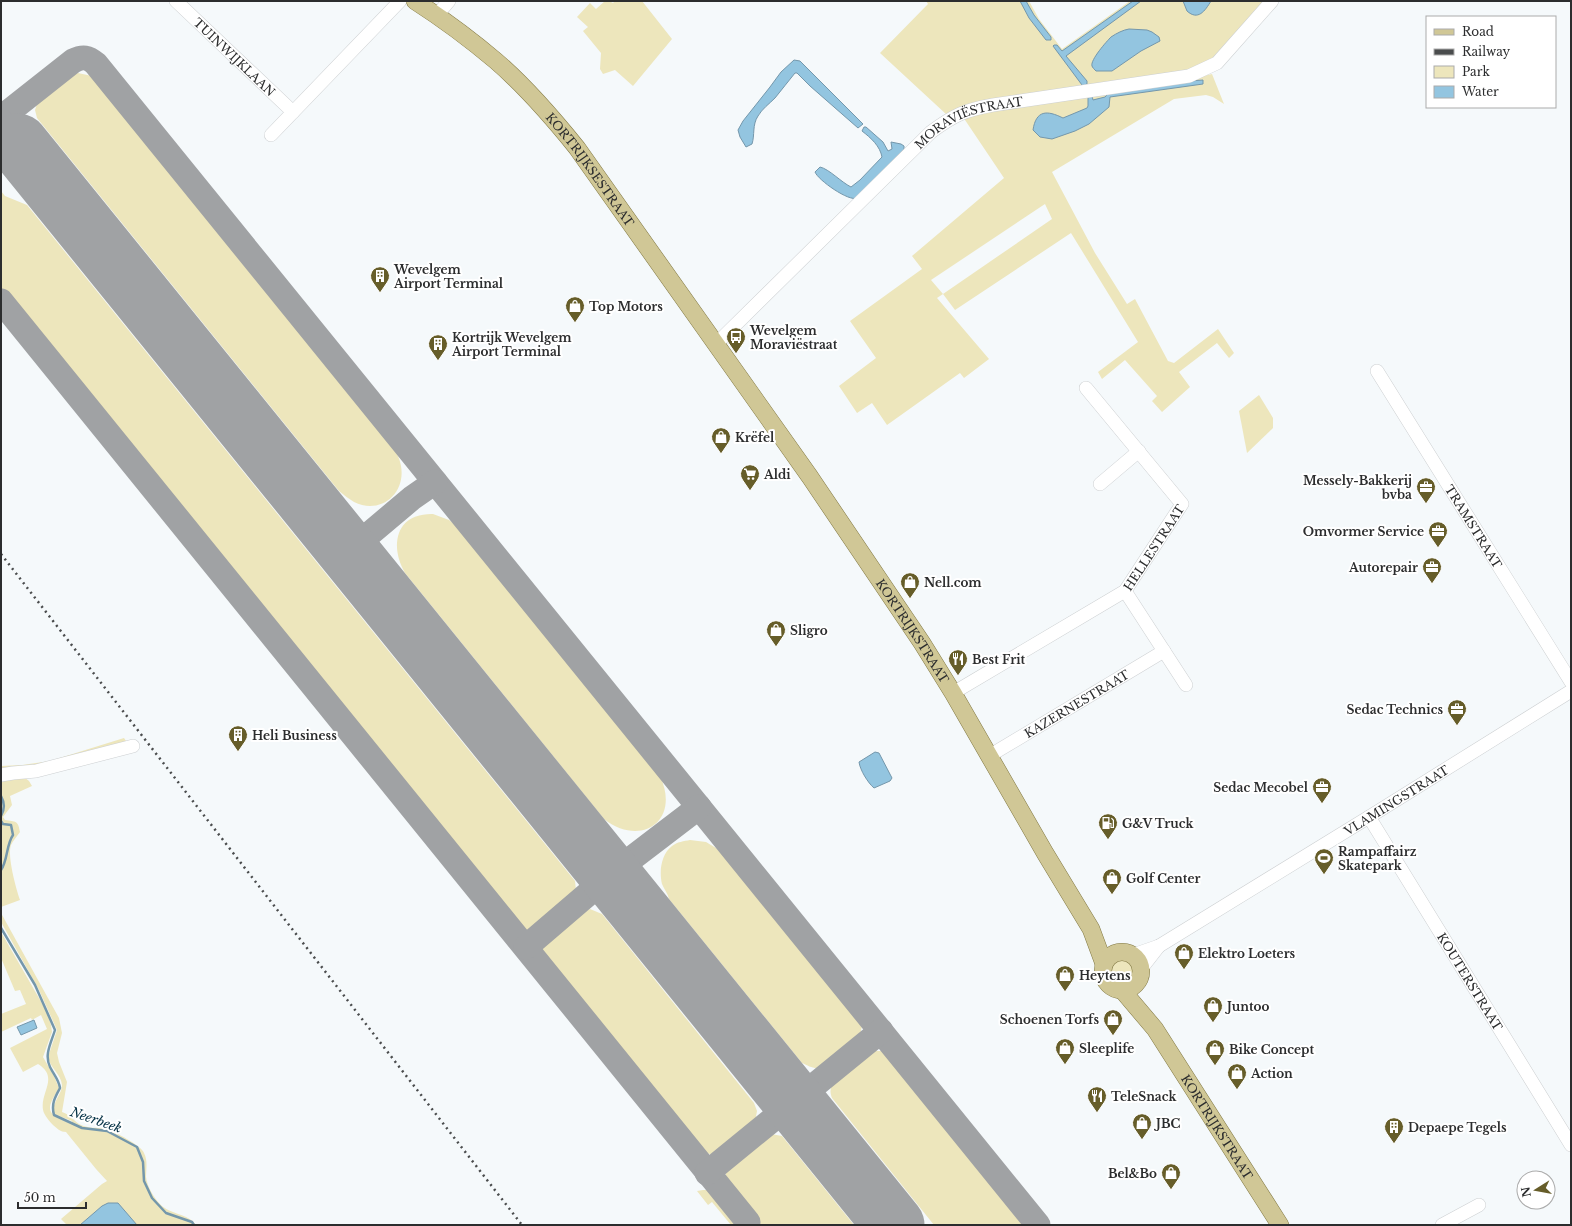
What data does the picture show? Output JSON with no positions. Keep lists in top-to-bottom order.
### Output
{
  "streets": {
    "main road": ["KORTRIJKSESTRAAT", "KORTRIJKSTRAAT"],
    "street": [
      "TUINWIJKLAAN",
      "MORAVIËSTRAAT",
      "TRAMSTRAAT",
      "HELLESTRAAT",
      "KAZERNESTRAAT",
      "VLAMINGSTRAAT",
      "KOUTERSTRAAT"
    ]
  },
  "crossings": [
    ["MORAVIËSTRAAT", "KORTRIJKSESTRAAT"],
    ["MORAVIËSTRAAT", "KORTRIJKSTRAAT"],
    ["KORTRIJKSESTRAAT", "KORTRIJKSTRAAT"],
    ["HELLESTRAAT", "KORTRIJKSTRAAT"],
    ["KORTRIJKSTRAAT", "KAZERNESTRAAT"],
    ["KORTRIJKSTRAAT", "VLAMINGSTRAAT"],
    ["VLAMINGSTRAAT", "KOUTERSTRAAT"]
  ],
  "water": ["Neerbeek"],
  "places": {
    "building": [
      "Wevelgem Airport Terminal",
      "Kortrijk Wevelgem Airport Terminal",
      "Heli Business",
      "Depaepe Tegels"
    ],
    "shop": [
      "Top Motors",
      "Krëfel",
      "Nell.com",
      "Sligro",
      "Golf Center",
      "Elektro Loeters",
      "Heytens",
      "Juntoo",
      "Schoenen Torfs",
      "Sleeplife",
      "Bike Concept",
      "Action",
      "JBC",
      "Bel&Bo"
    ],
    "bus stop": ["Wevelgem Moraviëstraat"],
    "supermarket": ["Aldi"],
    "office": [
      "Messely-Bakkerij bvba",
      "Omvormer Service",
      "Autorepair",
      "Sedac Technics",
      "Sedac Mecobel"
    ],
    "restaurant": ["Best Frit", "TeleSnack"],
    "fuel station": ["G&V Truck"],
    "sports": ["Rampaffairz Skatepark"]
  },
  "legend": [
    "Road",
    "Railway",
    "Park",
    "Water"
  ],
  "scale_bar": "50 m",
  "north": "left"
}
